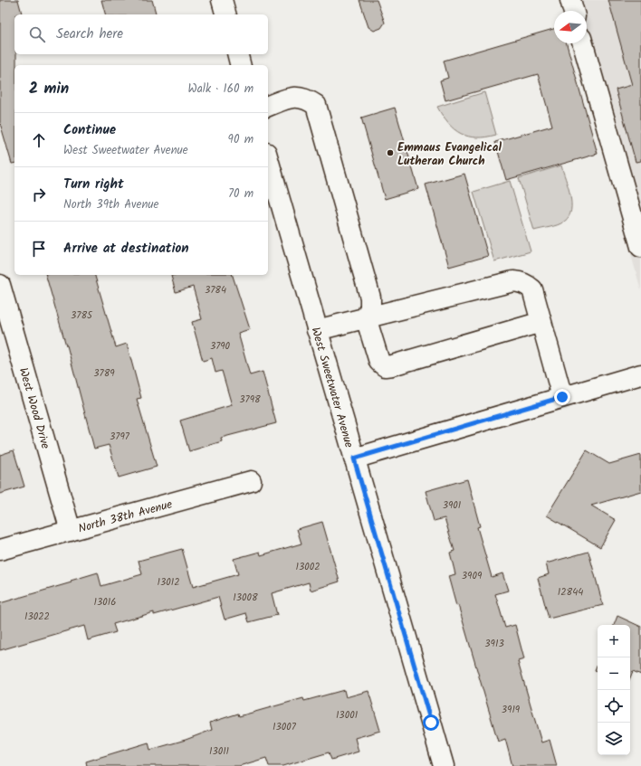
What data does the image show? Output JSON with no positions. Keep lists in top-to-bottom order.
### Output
{
  "streets": {
    "street": ["West Sweetwater Avenue", "West Wood Drive", "North 38th Avenue"]
  },
  "crossings": [
    ["West Wood Drive", "North 38th Avenue"]
  ],
  "places": ["Emmaus Evangelical Lutheran Church"],
  "house_numbers": [
    "3784",
    "3785",
    "3790",
    "3789",
    "3798",
    "3797",
    "3901",
    "13002",
    "3909",
    "13012",
    "12844",
    "13008",
    "13016",
    "13022",
    "3913",
    "3919",
    "13001",
    "13007",
    "13011"
  ],
  "north": "left",
  "page": {
    "search": "Search here",
    "heading": ["2 min", "Walk · 160 m"],
    "list": [
      ["Continue", "West Sweetwater Avenue", "90 m"],
      ["Turn right", "North 39th Avenue", "70 m"],
      "Arrive at destination"
    ],
    "map_buttons": ["+", "−"]
  }
}
